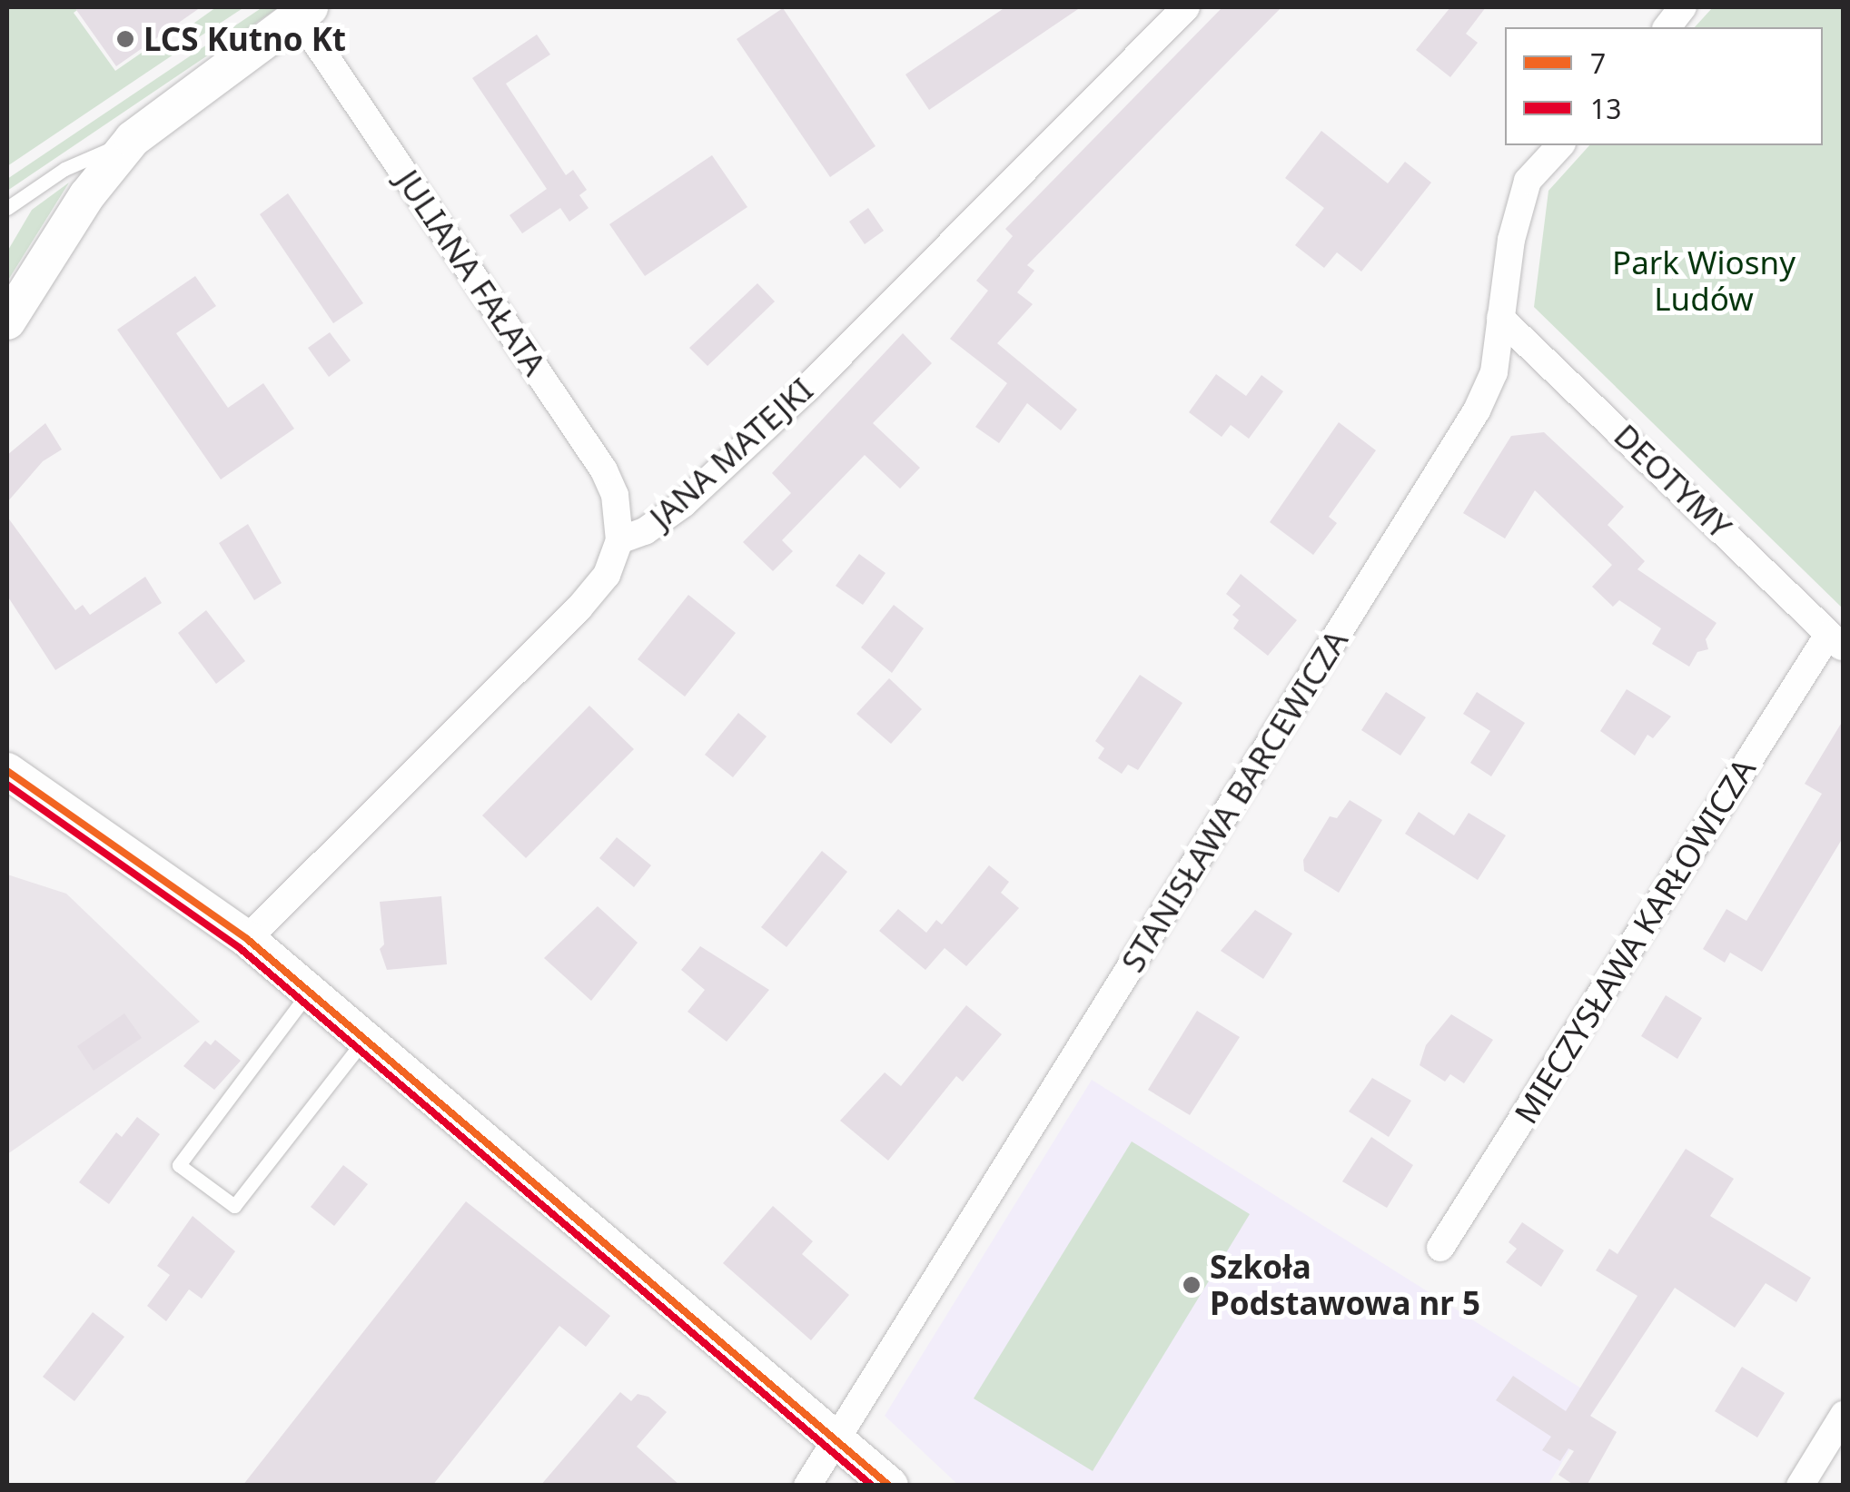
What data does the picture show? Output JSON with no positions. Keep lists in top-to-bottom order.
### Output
{
  "streets": {
    "street": [
      "JULIANA FAŁATA",
      "JANA MATEJKI",
      "DEOTYMY",
      "STANISŁAWA BARCEWICZA",
      "MIECZYSŁAWA KARŁOWICZA"
    ]
  },
  "crossings": [
    ["JULIANA FAŁATA", "JANA MATEJKI"],
    ["DEOTYMY", "STANISŁAWA BARCEWICZA"],
    ["DEOTYMY", "MIECZYSŁAWA KARŁOWICZA"]
  ],
  "parks": ["Park Wiosny Ludów"],
  "places": ["LCS Kutno Kt", "Szkoła Podstawowa nr 5"],
  "lines": ["transit line 7", "transit line 13"],
  "legend": ["7", "13"]
}
